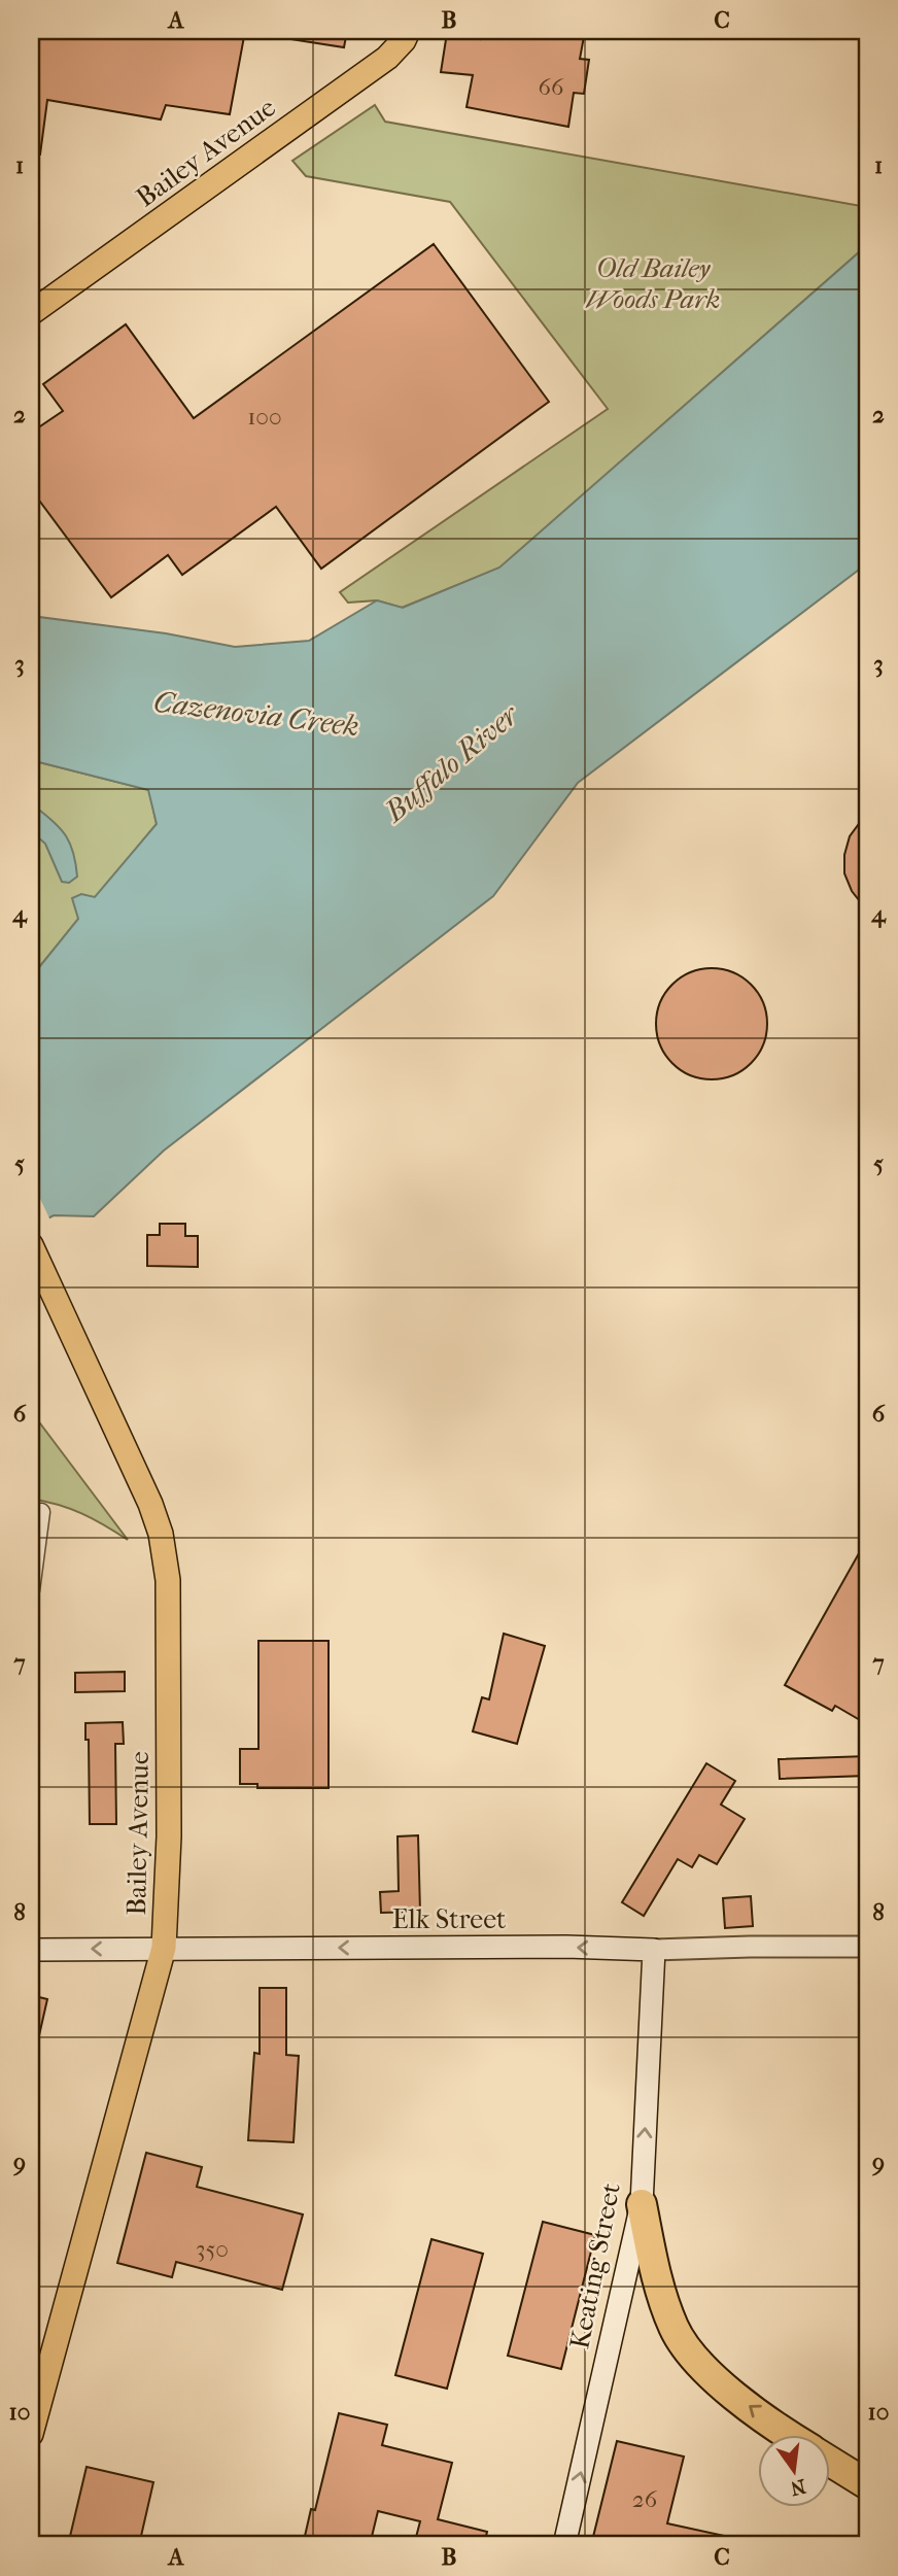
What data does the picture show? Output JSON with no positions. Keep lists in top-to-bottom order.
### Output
{
  "streets": {
    "main road": ["Bailey Avenue", "Elk Street", "Keating Street"]
  },
  "crossings": [
    ["Bailey Avenue", "Elk Street"],
    ["Elk Street", "Keating Street"]
  ],
  "one_way": ["Elk Street", "Keating Street"],
  "water": ["Cazenovia Creek", "Buffalo River"],
  "parks": ["Old Bailey Woods Park"],
  "house_numbers": [
    "66",
    "100",
    "350",
    "26"
  ],
  "north": "bottom",
  "grid": {
    "columns": ["A", "B", "C"],
    "rows": [
      "1",
      "2",
      "3",
      "4",
      "5",
      "6",
      "7",
      "8",
      "9",
      "10"
    ]
  }
}
